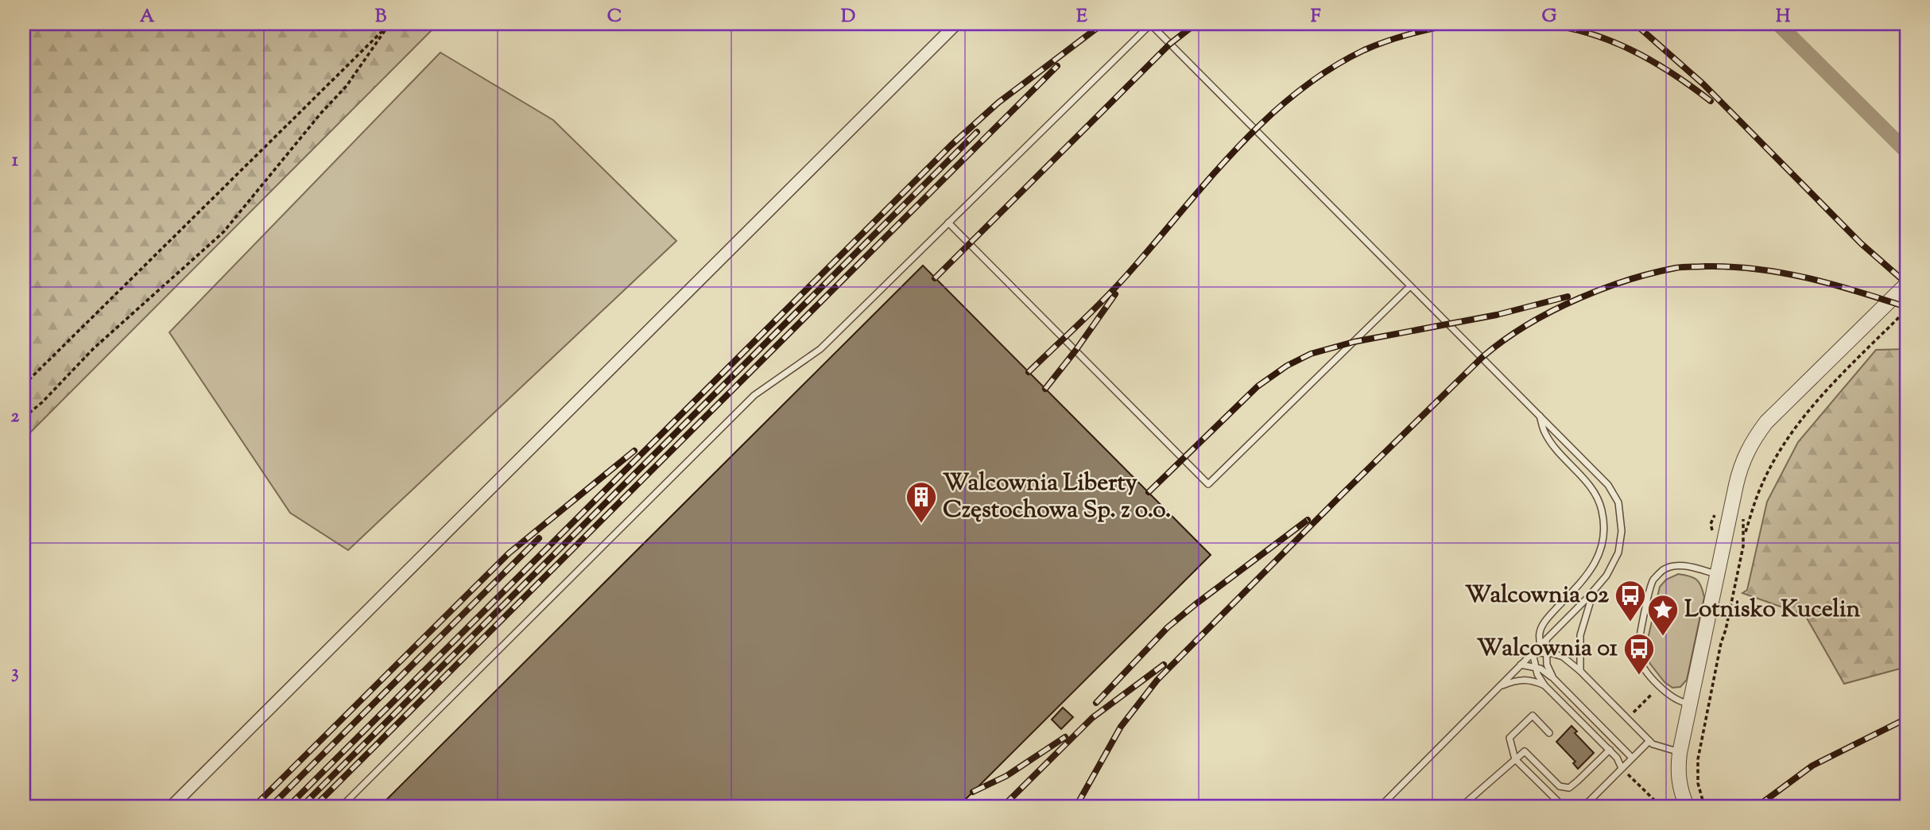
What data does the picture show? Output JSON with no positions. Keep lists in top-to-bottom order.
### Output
{
  "places": {
    "building": ["Walcownia Liberty Częstochowa Sp. z o.o."],
    "bus stop": ["Walcownia 02", "Walcownia 01"],
    "place": ["Lotnisko Kucelin"]
  },
  "grid": {
    "columns": [
      "A",
      "B",
      "C",
      "D",
      "E",
      "F",
      "G",
      "H"
    ],
    "rows": ["1", "2", "3"]
  }
}
